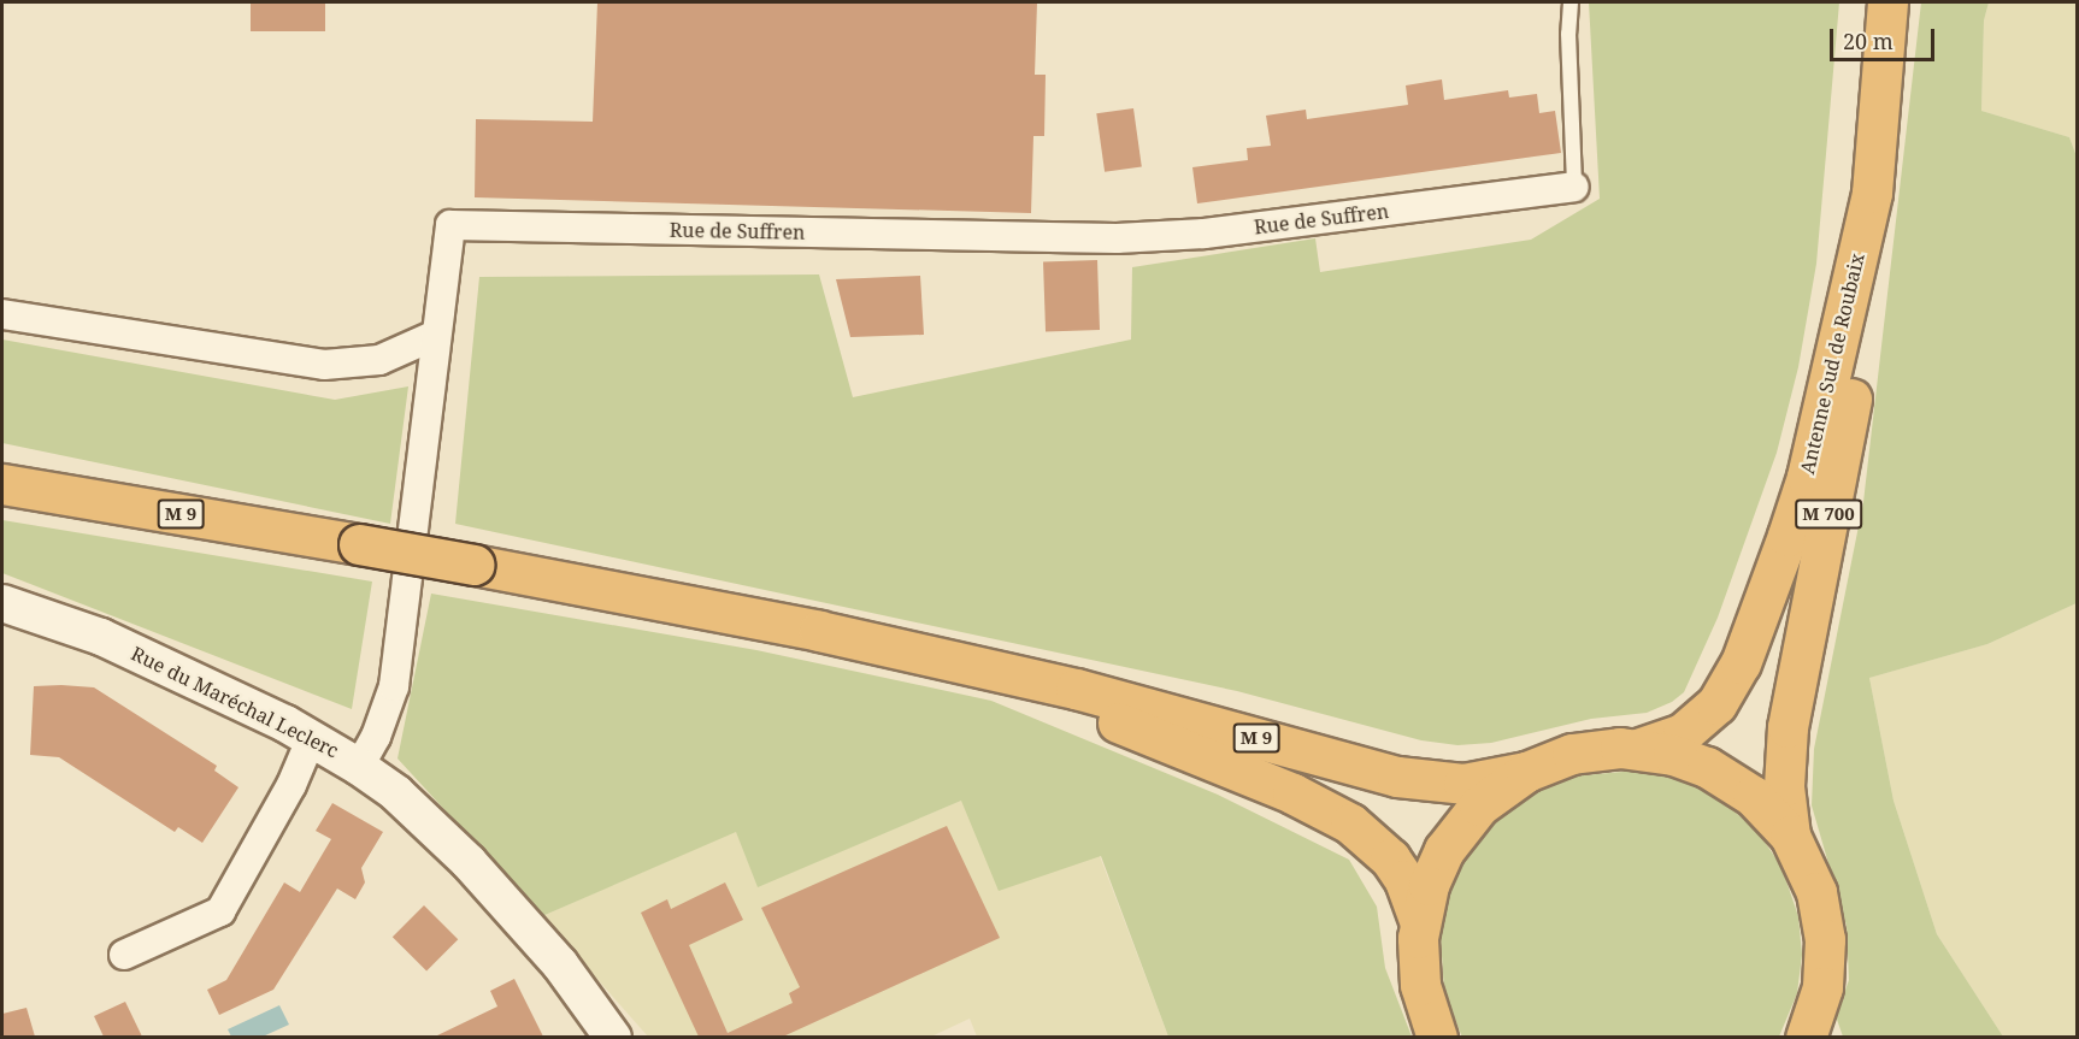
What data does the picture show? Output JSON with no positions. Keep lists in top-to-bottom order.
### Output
{
  "streets": {
    "highway": ["Antenne Sud de Roubaix", "M 9", "M 700"],
    "street": ["Rue de Suffren", "Rue du Maréchal Leclerc"]
  },
  "crossings": [
    ["Rue de Suffren", "Rue du Maréchal Leclerc"],
    ["Antenne Sud de Roubaix", "M 700"]
  ],
  "scale_bar": "20 m"
}
